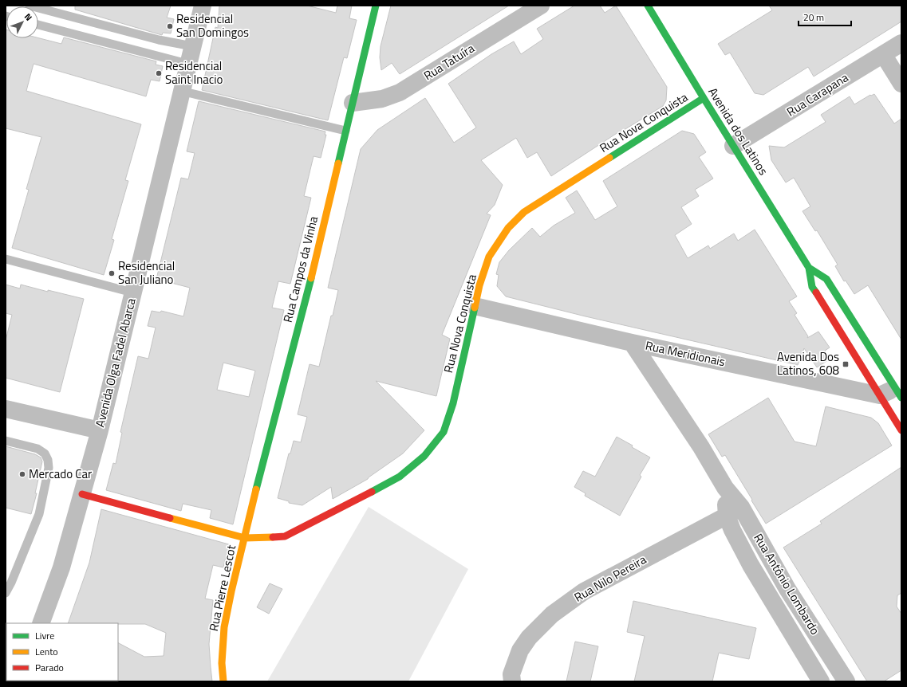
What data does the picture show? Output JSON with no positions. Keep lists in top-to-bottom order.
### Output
{
  "streets": {
    "street": [
      "Rua Tatuíra",
      "Rua Carapana",
      "Rua Nova Conquista",
      "Avenida dos Latinos",
      "Rua Campos da Vinha",
      "Rua Meridionais",
      "Avenida Olga Fadel Abarca",
      "Rua Nilo Pereira",
      "Rua Antônio Lombardo",
      "Rua Pierre Lescot"
    ]
  },
  "crossings": [
    ["Rua Tatuíra", "Rua Campos da Vinha"],
    ["Rua Carapana", "Avenida dos Latinos"],
    ["Rua Nova Conquista", "Avenida dos Latinos"],
    ["Rua Nova Conquista", "Rua Campos da Vinha"],
    ["Rua Nova Conquista", "Rua Meridionais"],
    ["Rua Nova Conquista", "Avenida Olga Fadel Abarca"],
    ["Rua Nova Conquista", "Rua Pierre Lescot"],
    ["Avenida dos Latinos", "Rua Meridionais"],
    ["Rua Campos da Vinha", "Rua Pierre Lescot"],
    ["Rua Meridionais", "Rua Antônio Lombardo"],
    ["Rua Nilo Pereira", "Rua Antônio Lombardo"]
  ],
  "places": {
    "other": [
      "Residencial San Domingos",
      "Residencial Saint Inacio",
      "Residencial San Juliano",
      "Mercado Car"
    ],
    "transit": ["Avenida Dos Latinos, 608"]
  },
  "legend": ["Livre", "Lento", "Parado"],
  "scale_bar": "20 m",
  "north": "top right"
}
